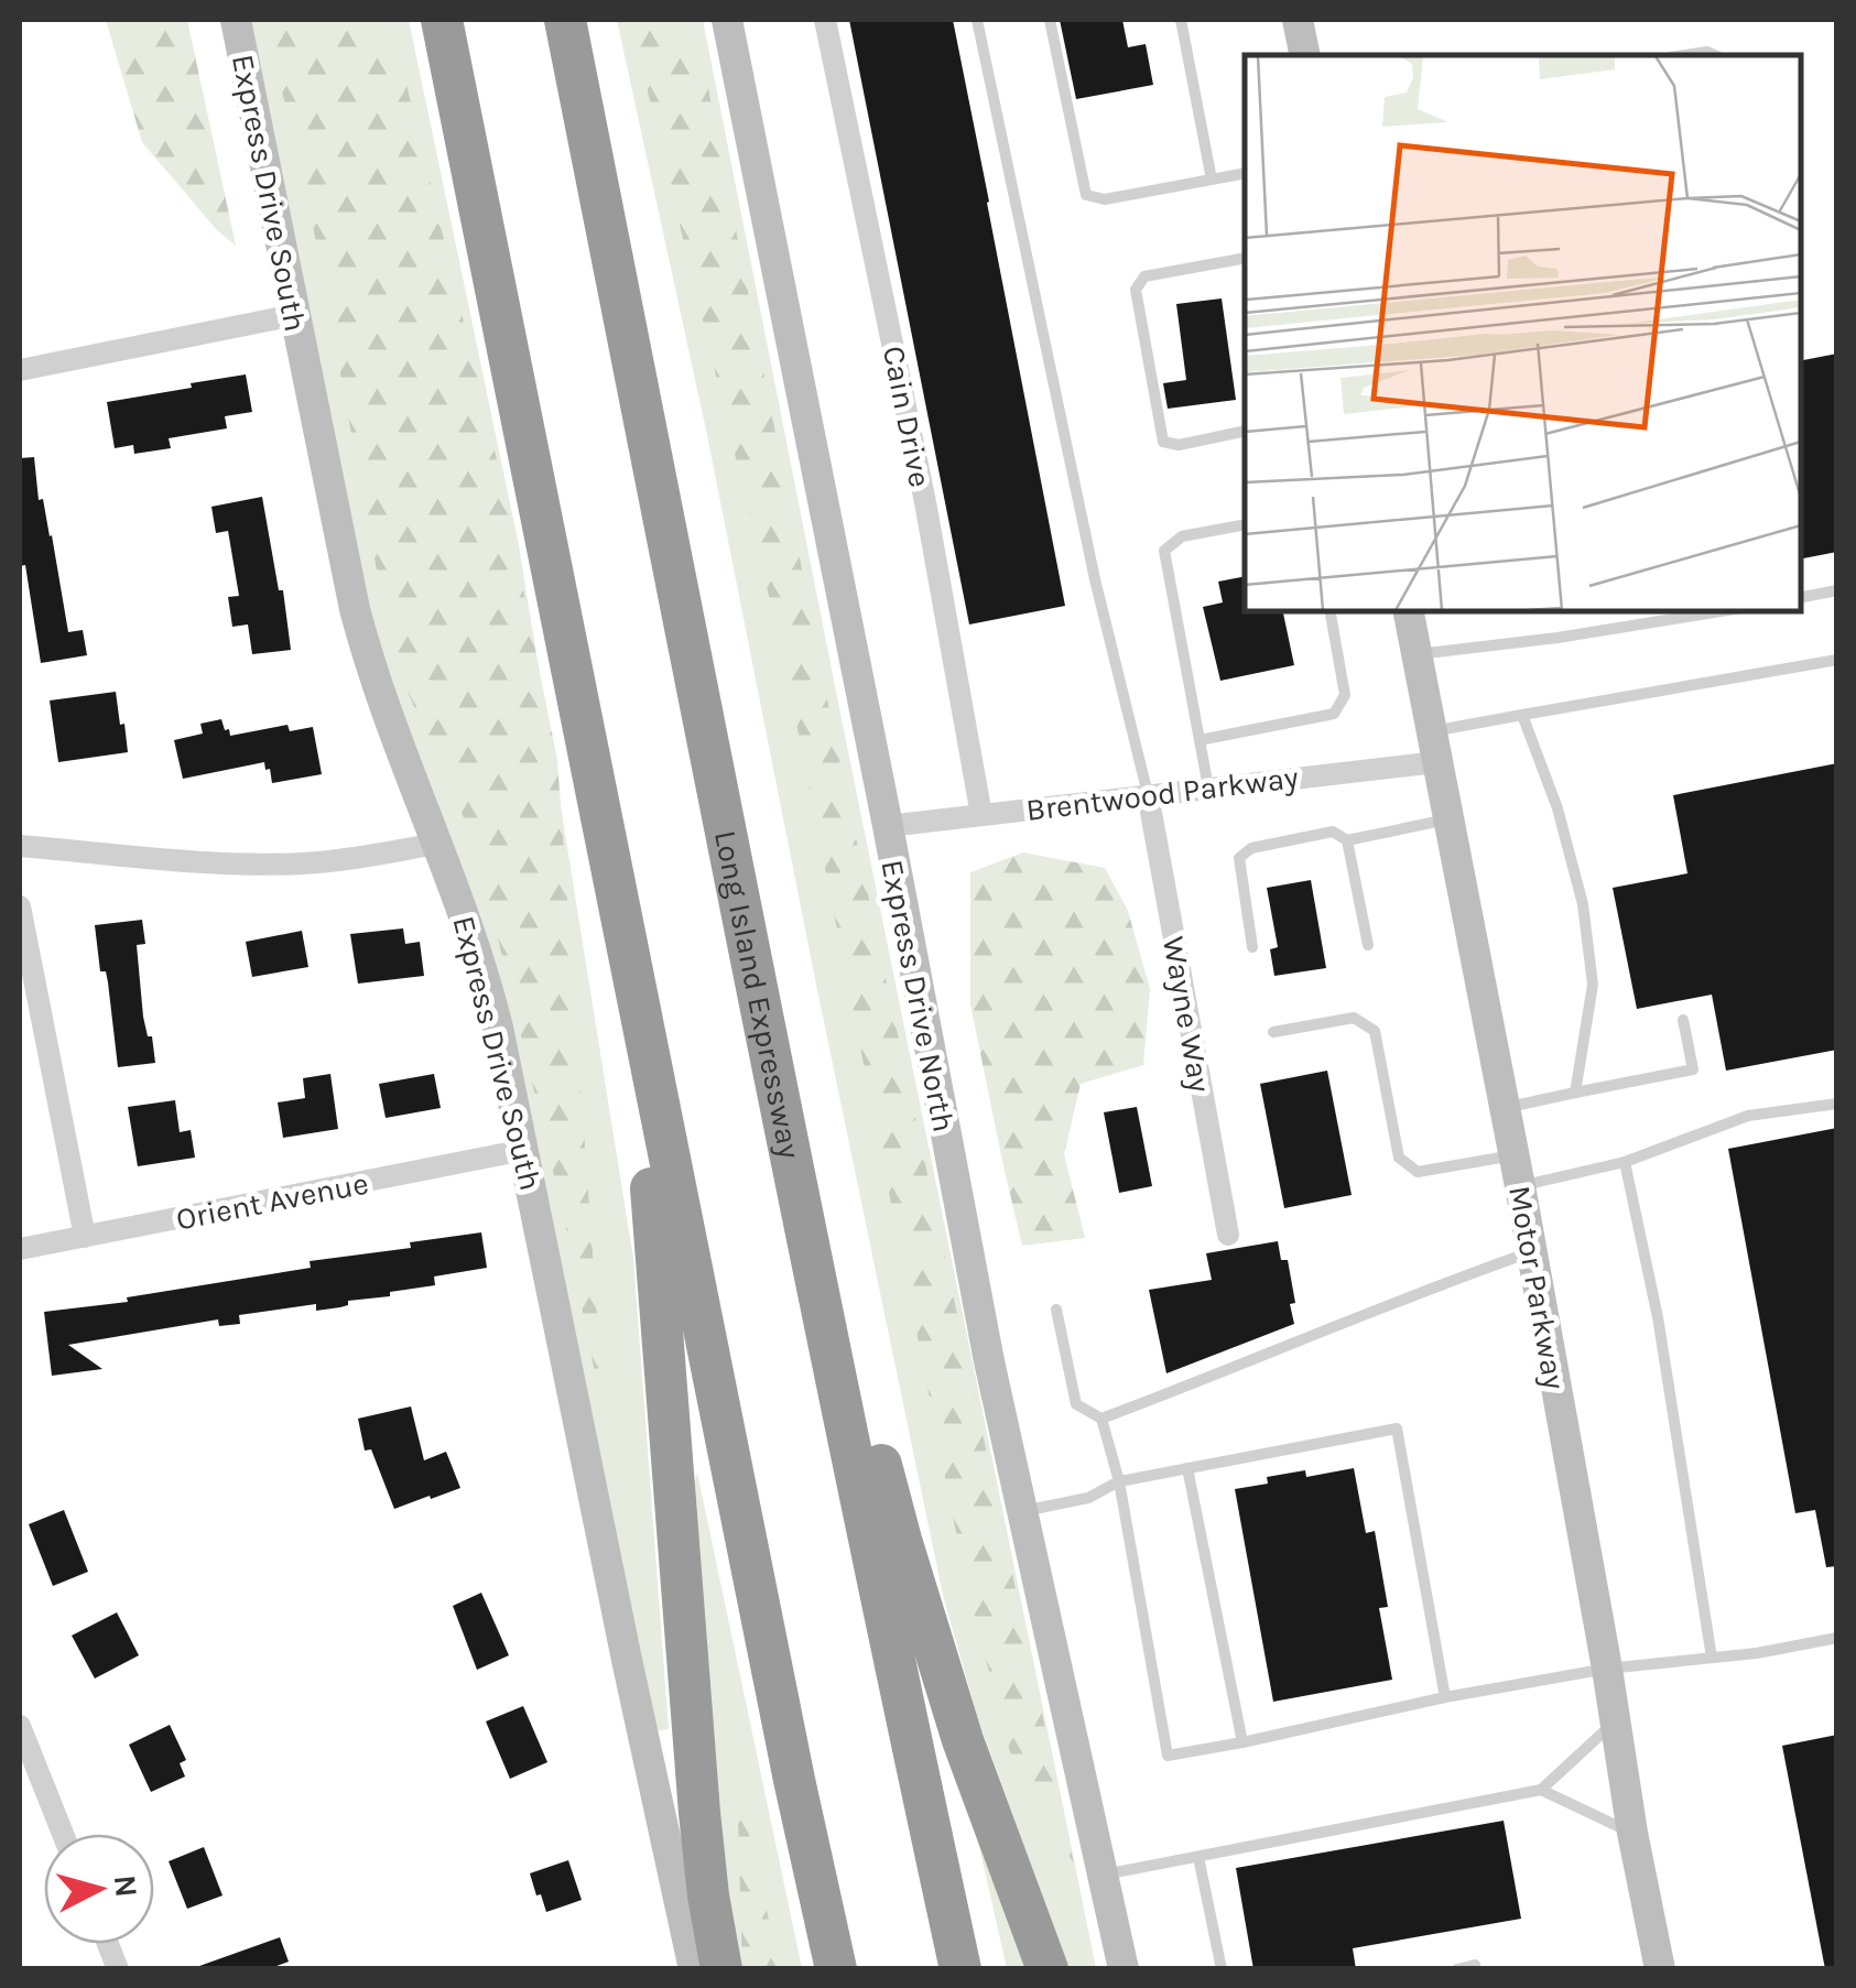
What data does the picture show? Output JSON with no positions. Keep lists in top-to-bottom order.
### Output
{
  "streets": {
    "highway": ["Long Island Expressway"],
    "main road": ["Express Drive South", "Express Drive North", "Motor Parkway"],
    "street": [
      "Cain Drive",
      "Brentwood Parkway",
      "Wayne Way",
      "Orient Avenue"
    ]
  },
  "crossings": [
    ["Express Drive South", "Orient Avenue"],
    ["Cain Drive", "Brentwood Parkway"],
    ["Brentwood Parkway", "Express Drive North"],
    ["Brentwood Parkway", "Wayne Way"],
    ["Brentwood Parkway", "Motor Parkway"]
  ],
  "north": "right"
}
